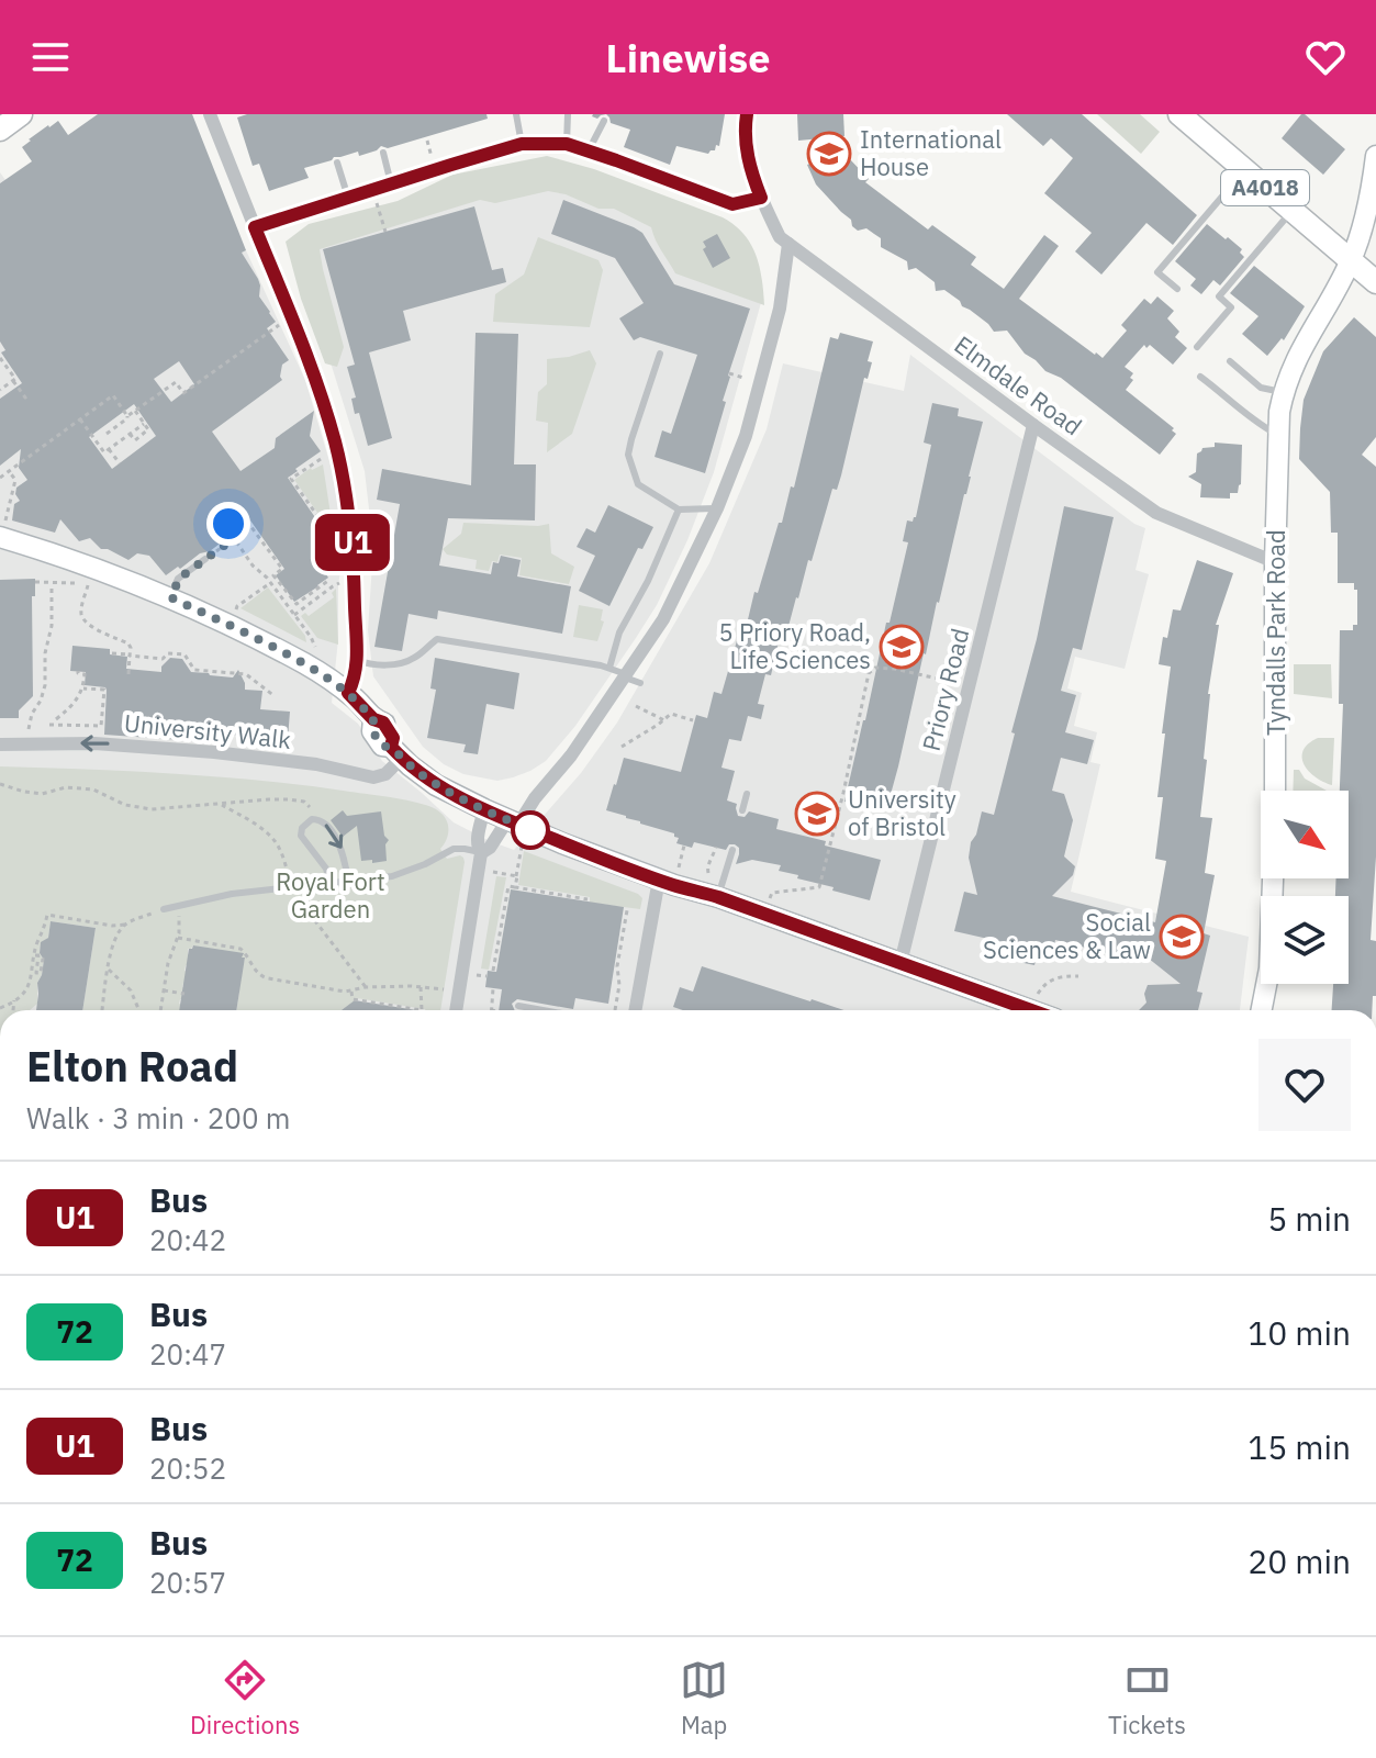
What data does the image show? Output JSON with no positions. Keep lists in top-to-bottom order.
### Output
{
  "streets": {
    "main road": ["A4018"],
    "street": [
      "Elmdale Road",
      "Tyndalls Park Road",
      "Priory Road",
      "University Walk"
    ]
  },
  "crossings": [
    ["A4018", "Tyndalls Park Road"],
    ["Elmdale Road", "Tyndalls Park Road"],
    ["Elmdale Road", "Priory Road"]
  ],
  "one_way": ["University Walk"],
  "parks": ["Royal Fort Garden"],
  "places": {
    "school or university": [
      "International House",
      "5 Priory Road, Life Sciences",
      "University of Bristol",
      "Social Sciences & Law"
    ]
  },
  "lines": ["bus line U1"],
  "north": "bottom right",
  "page": {
    "header": "Linewise",
    "on_map": "U1",
    "heading": ["Elton Road", "Walk · 3 min · 200 m"],
    "list": [
      {
        "mark": "U1",
        "name": "Bus",
        "note": "20:42",
        "value": "5 min"
      },
      {
        "mark": "72",
        "name": "Bus",
        "note": "20:47",
        "value": "10 min"
      },
      {
        "mark": "U1",
        "name": "Bus",
        "note": "20:52",
        "value": "15 min"
      },
      {
        "mark": "72",
        "name": "Bus",
        "note": "20:57",
        "value": "20 min"
      }
    ],
    "tabs": ["Directions", "Map", "Tickets"]
  }
}
